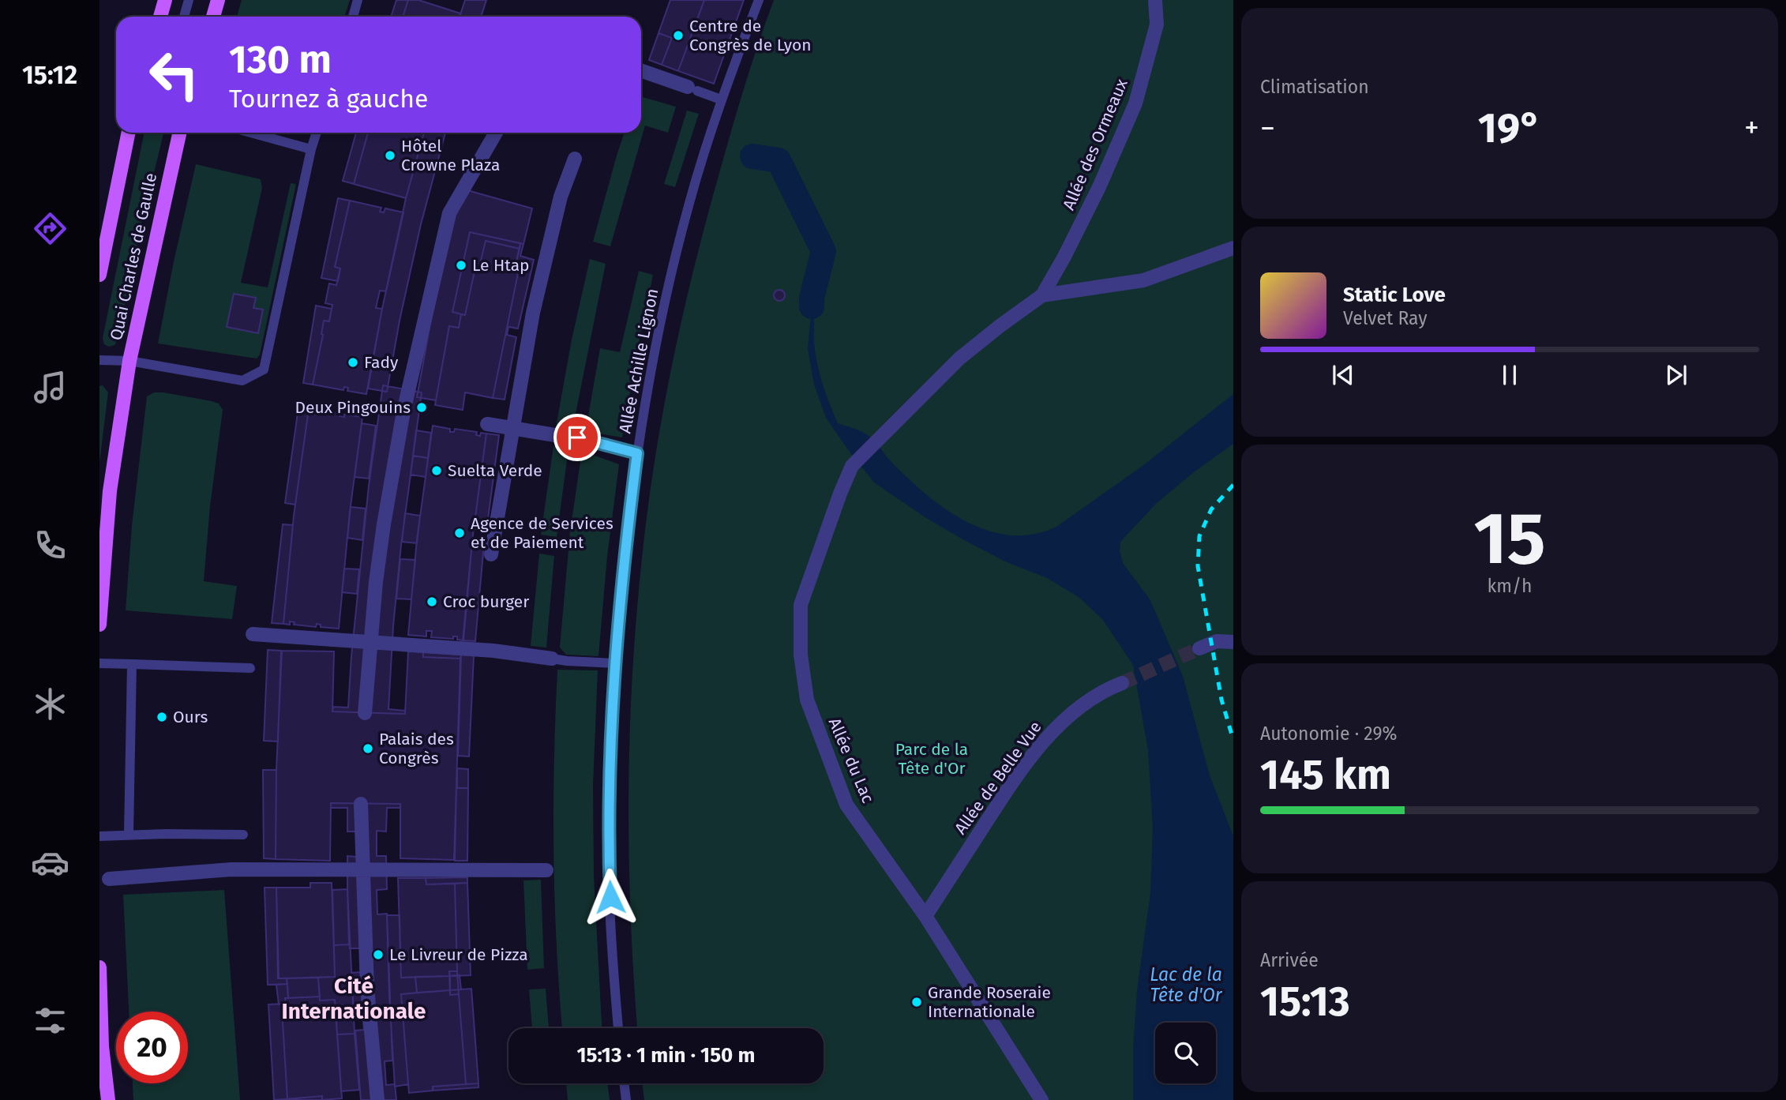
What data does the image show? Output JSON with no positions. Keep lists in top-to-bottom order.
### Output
{
  "streets": {
    "main road": ["Quai Charles de Gaulle"],
    "street": ["Allée des Ormeaux", "Allée du Lac", "Allée de Belle Vue"],
    "lane": ["Allée Achille Lignon"]
  },
  "crossings": [
    ["Allée des Ormeaux", "Allée du Lac"],
    ["Allée du Lac", "Allée de Belle Vue"]
  ],
  "districts": ["Cité Internationale"],
  "water": ["Lac de la Tête d'Or"],
  "parks": ["Parc de la Tête d'Or"],
  "places": [
    "Centre de Congrès de Lyon",
    "Hôtel Crowne Plaza",
    "Le Htap",
    "Fady",
    "Deux Pingouins",
    "Suelta Verde",
    "Agence de Services et de Paiement",
    "Croc burger",
    "Ours",
    "Palais des Congrès",
    "Le Livreur de Pizza",
    "Grande Roseraie Internationale"
  ],
  "page": {
    "tabs": "15:12",
    "tile": [
      "Climatisation",
      ["15", "km/h"],
      ["Autonomie · 29%", "145 km"],
      ["Arrivée", "15:13"]
    ],
    "turn": ["130 m", "Tournez à gauche"],
    "heat": ["−", "19°", "+"],
    "song": ["Static Love", "Velvet Ray"],
    "limit": "20",
    "trip": "15:13 · 1 min · 150 m"
  }
}
